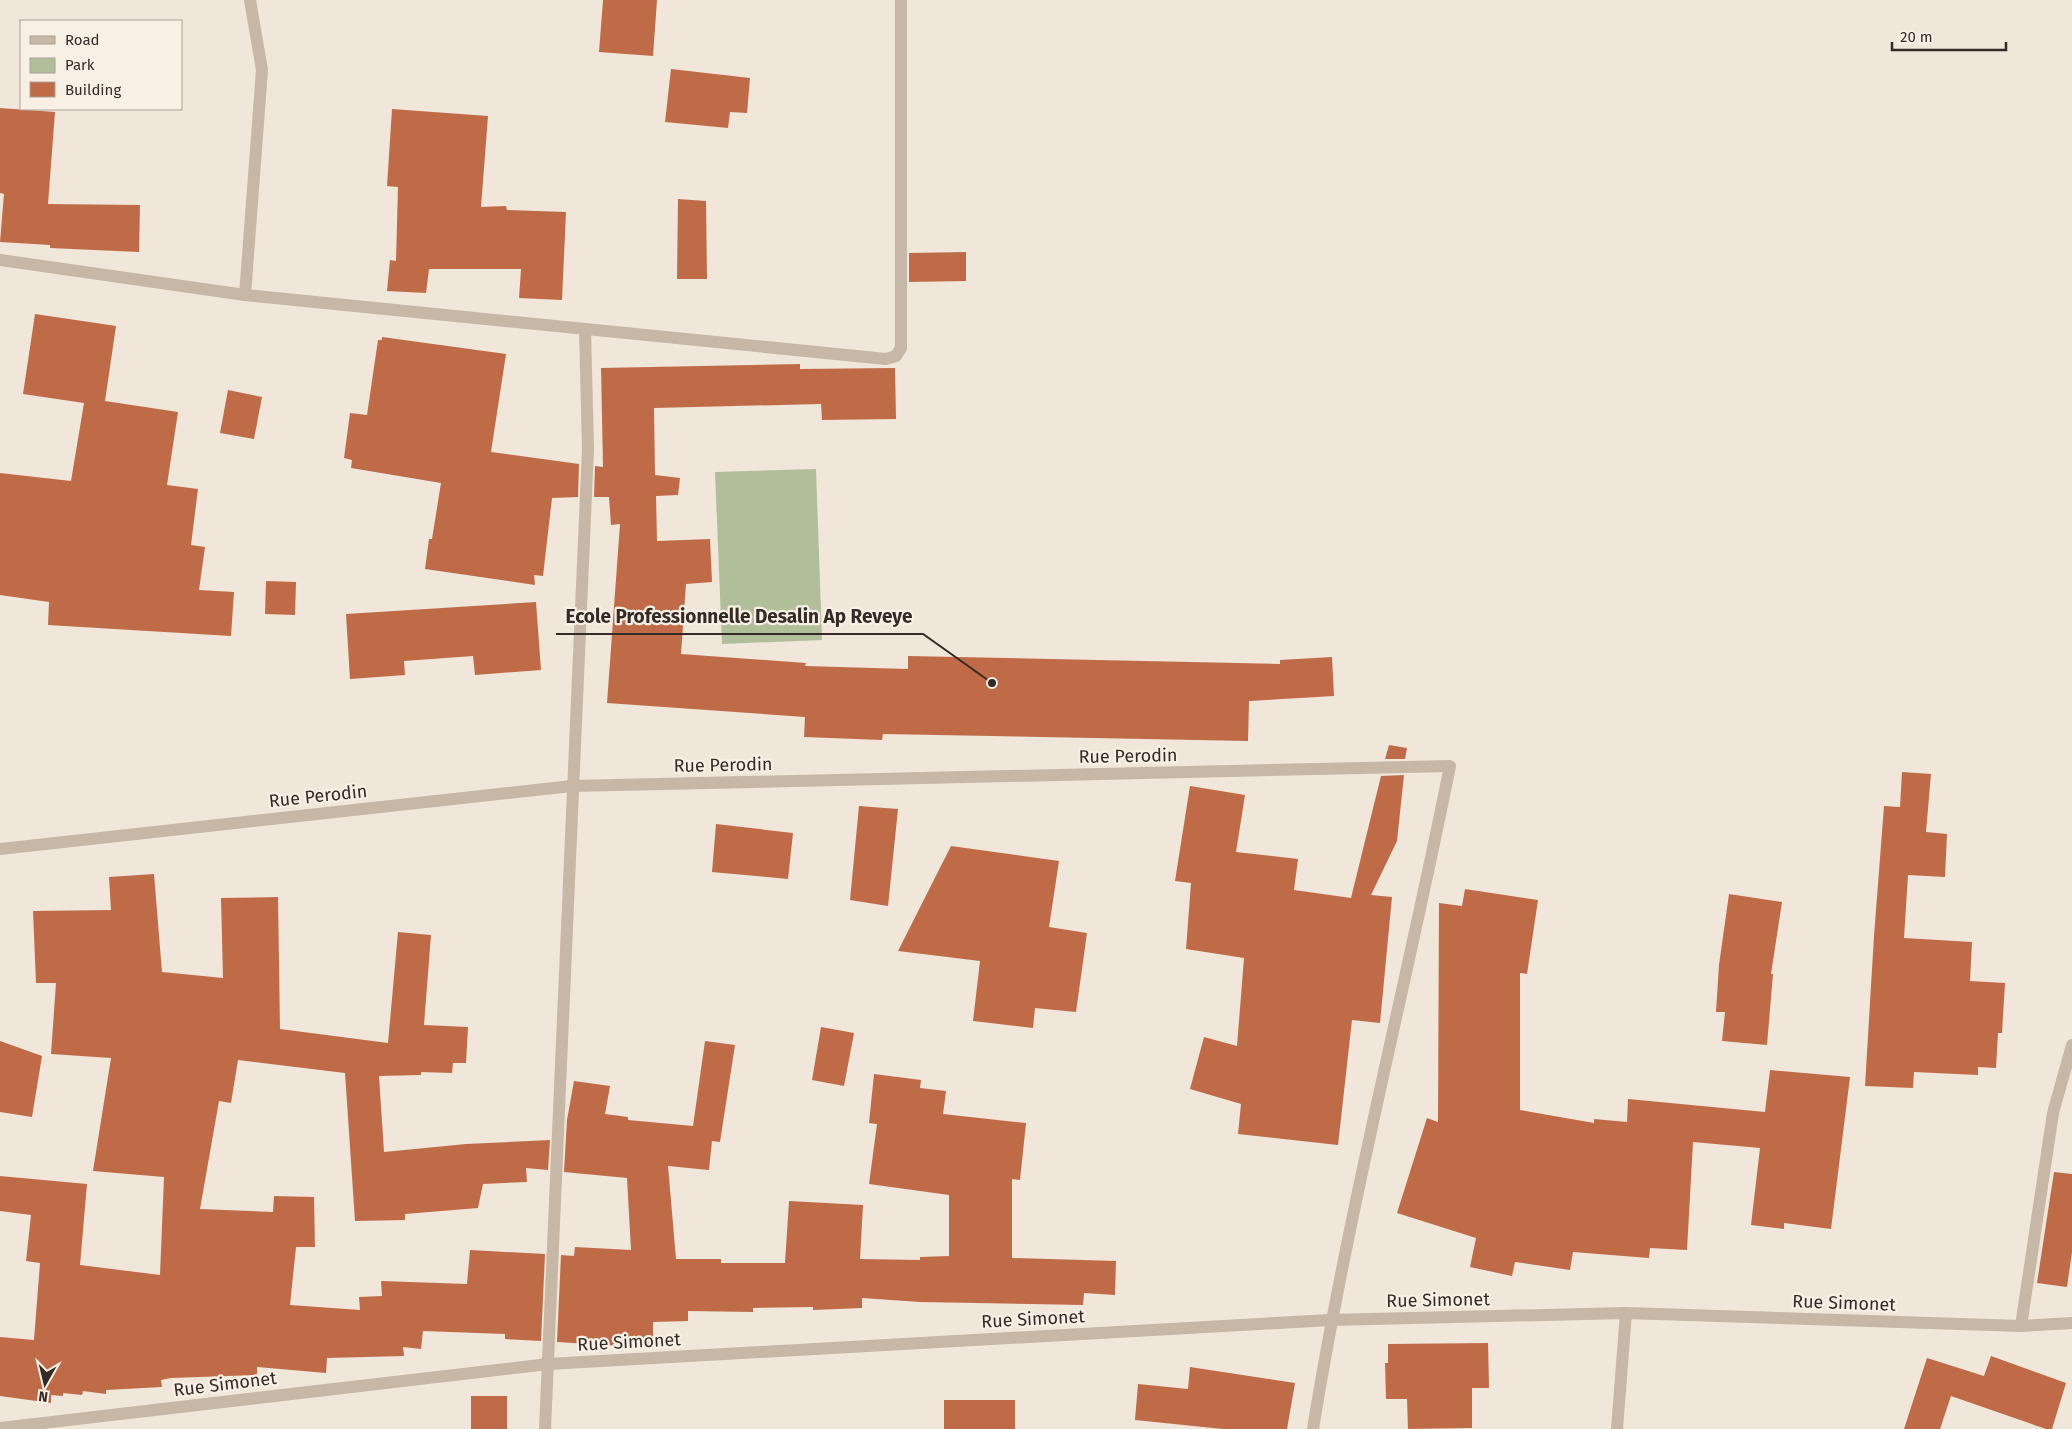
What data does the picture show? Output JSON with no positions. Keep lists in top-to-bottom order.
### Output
{
  "streets": {
    "street": ["Rue Perodin", "Rue Simonet"]
  },
  "crossings": [
    ["Rue Perodin", "Rue Simonet"]
  ],
  "places": ["Ecole Professionnelle Desalin Ap Reveye"],
  "legend": ["Road", "Park", "Building"],
  "scale_bar": "20 m",
  "north": "bottom"
}
